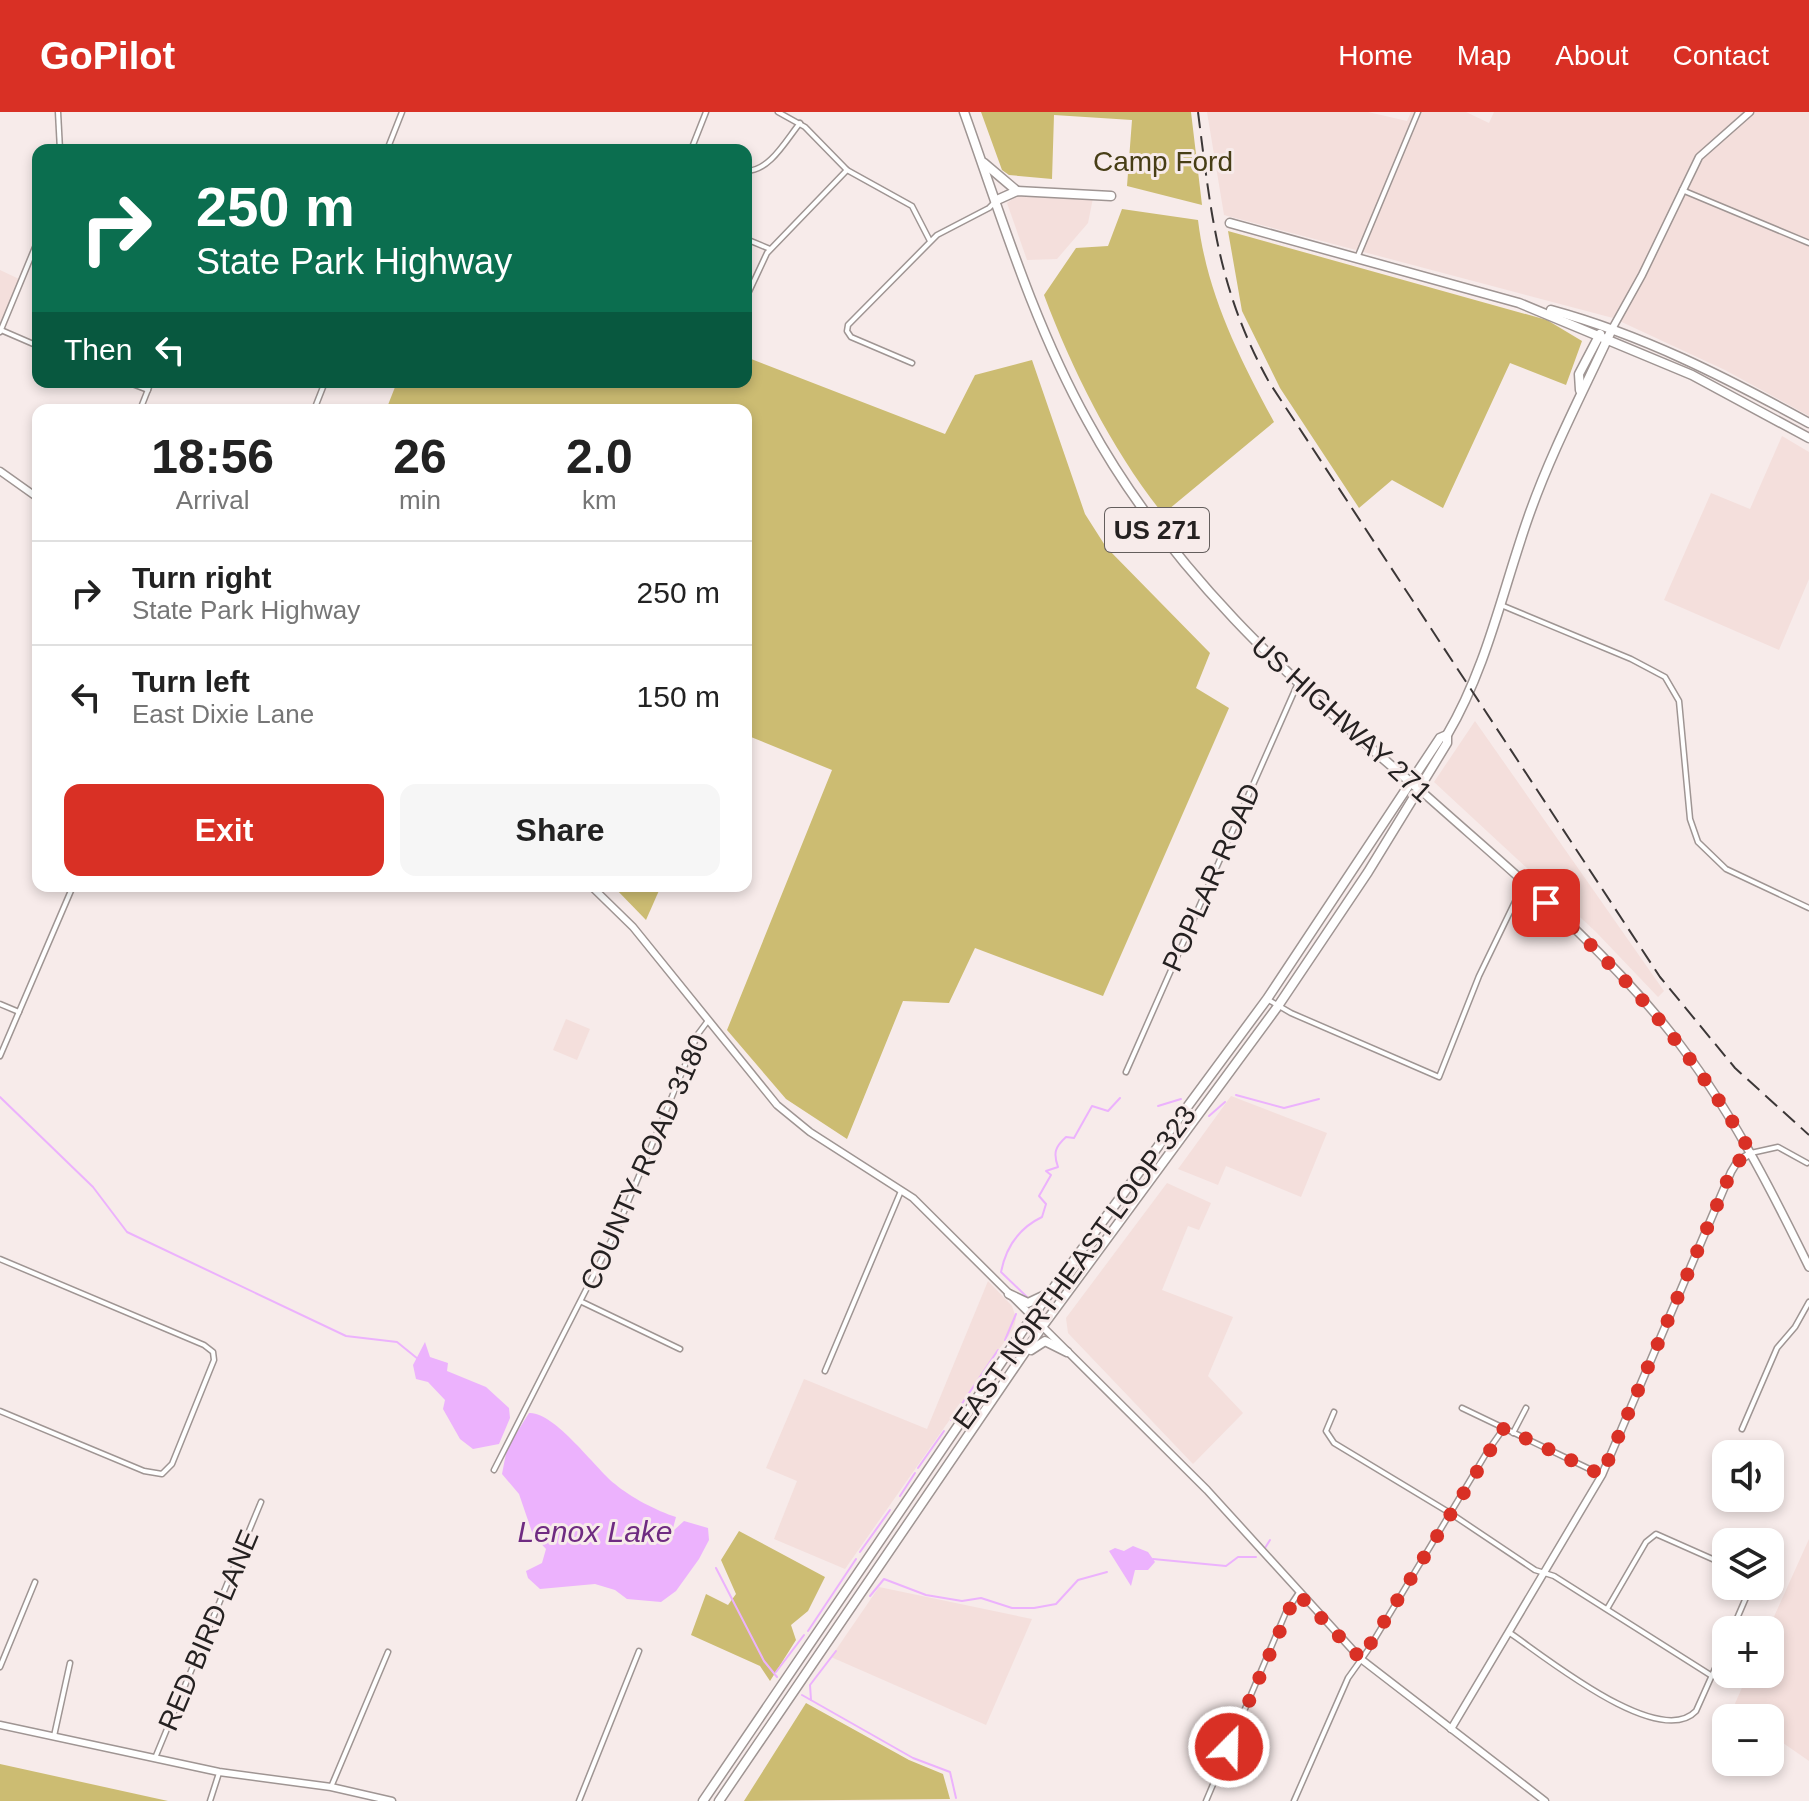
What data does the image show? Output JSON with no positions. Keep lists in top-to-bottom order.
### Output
{
  "streets": {
    "highway": ["US 271", "US HIGHWAY 271", "EAST NORTHEAST LOOP 323"],
    "street": ["POPLAR ROAD", "COUNTY ROAD 3180", "RED BIRD LANE"]
  },
  "crossings": [
    ["US HIGHWAY 271", "POPLAR ROAD"],
    ["US HIGHWAY 271", "EAST NORTHEAST LOOP 323"]
  ],
  "water": ["Lenox Lake"],
  "parks": ["Camp Ford"],
  "page": {
    "header": "GoPilot",
    "nav": [
      "Home",
      "Map",
      "About",
      "Contact"
    ],
    "turn": ["250 m", "State Park Highway"],
    "then": "Then",
    "eta": [
      "18:56",
      "Arrival",
      "26",
      "min",
      "2.0",
      "km"
    ],
    "list": [
      {
        "name": "Turn right",
        "note": "State Park Highway",
        "value": "250 m"
      },
      {
        "name": "Turn left",
        "note": "East Dixie Lane",
        "value": "150 m"
      }
    ],
    "buttons": ["Exit", "Share"],
    "map_buttons": ["+", "−"]
  }
}
